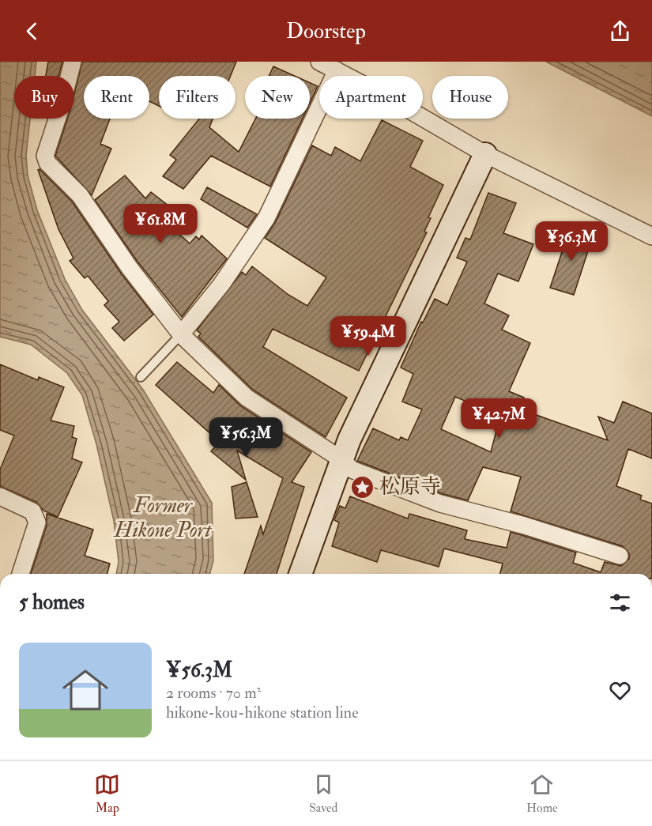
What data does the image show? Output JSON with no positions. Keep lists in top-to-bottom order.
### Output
{
  "water": ["Former Hikone Port"],
  "places": {
    "place": ["松原寺"]
  },
  "page": {
    "header": "Doorstep",
    "chip": [
      "Buy",
      "Rent",
      "Filters",
      "New",
      "Apartment",
      "House"
    ],
    "price": [
      "¥61.8M",
      "¥36.3M",
      "¥59.4M",
      "¥42.7M",
      "¥56.3M"
    ],
    "heading": "5 homes",
    "list": [
      {
        "name": "¥56.3M",
        "note": "2 rooms · 70 m² · hikone-kou-hikone station line"
      }
    ],
    "tabs": ["Map", "Saved", "Home"]
  }
}
